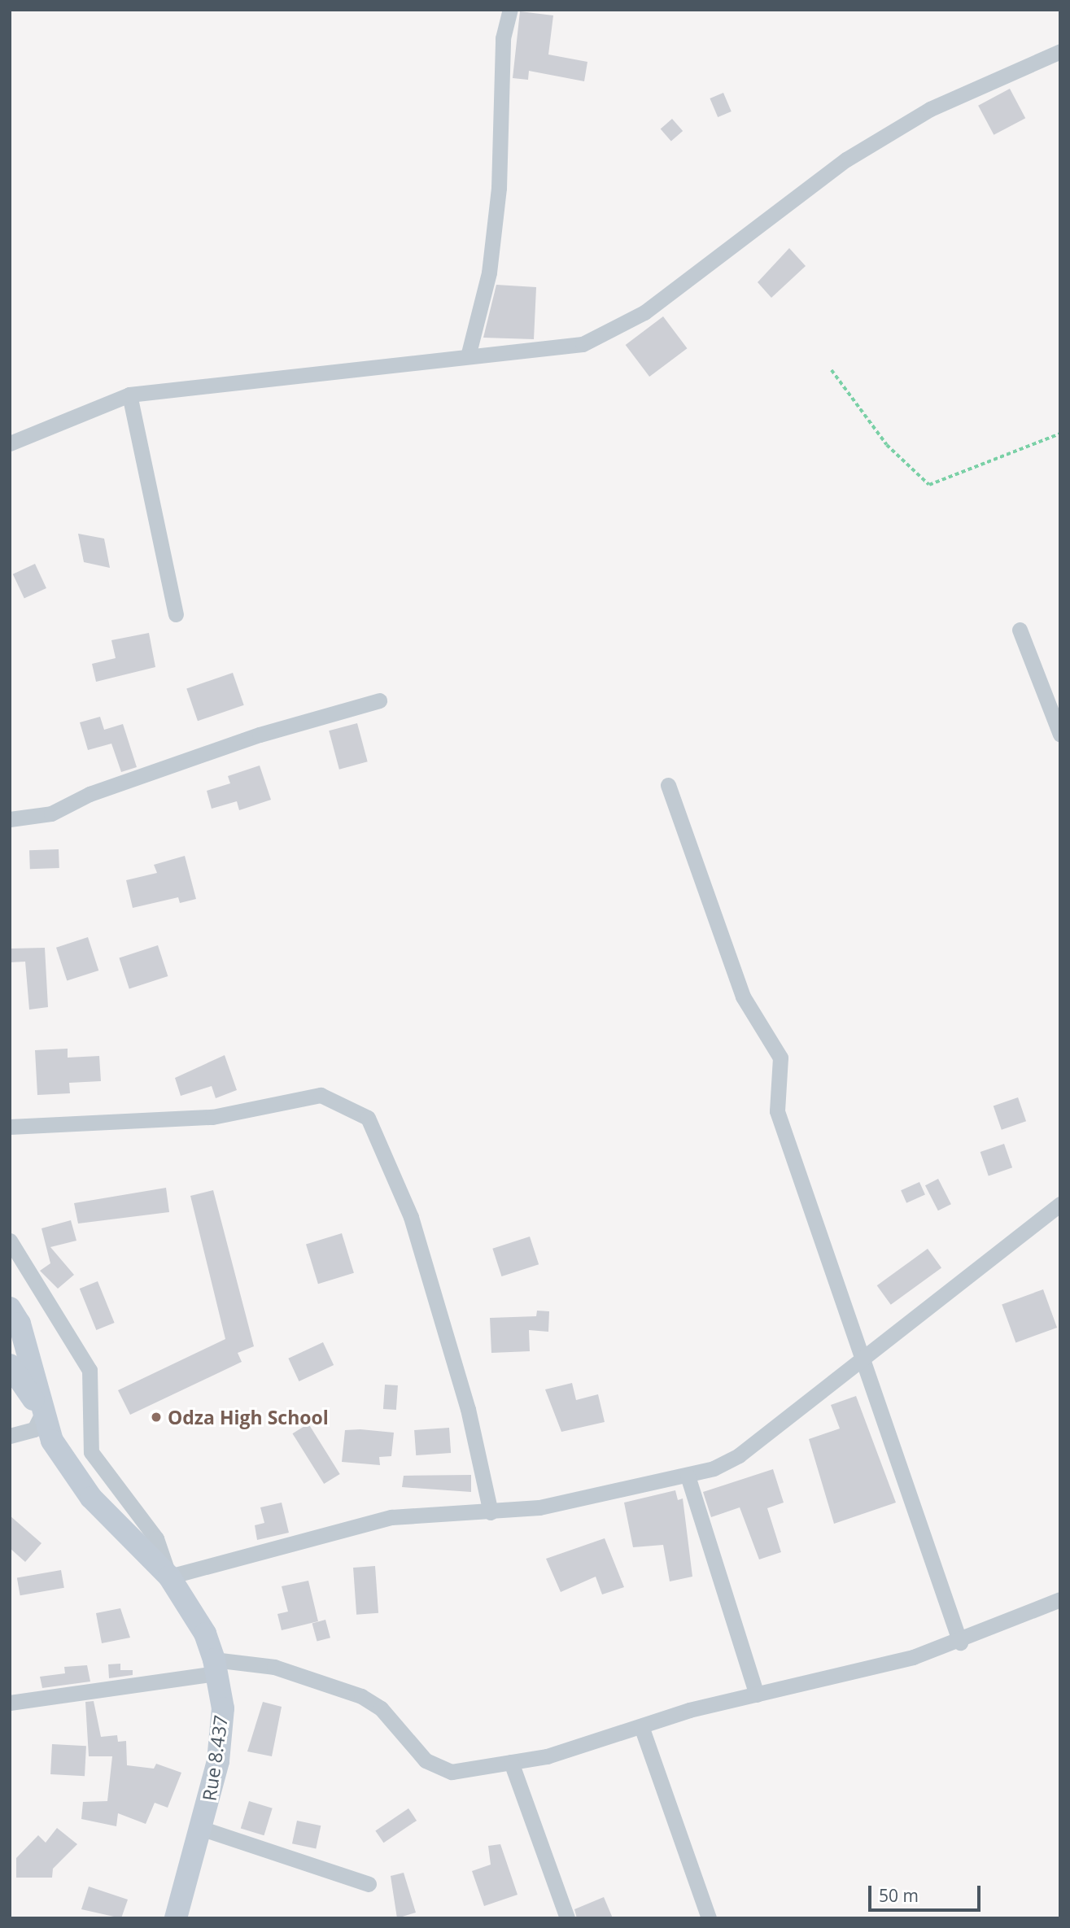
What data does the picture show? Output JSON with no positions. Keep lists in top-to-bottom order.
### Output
{
  "streets": {
    "main road": ["Rue 8.437"]
  },
  "places": ["Odza High School"],
  "scale_bar": "50 m"
}
